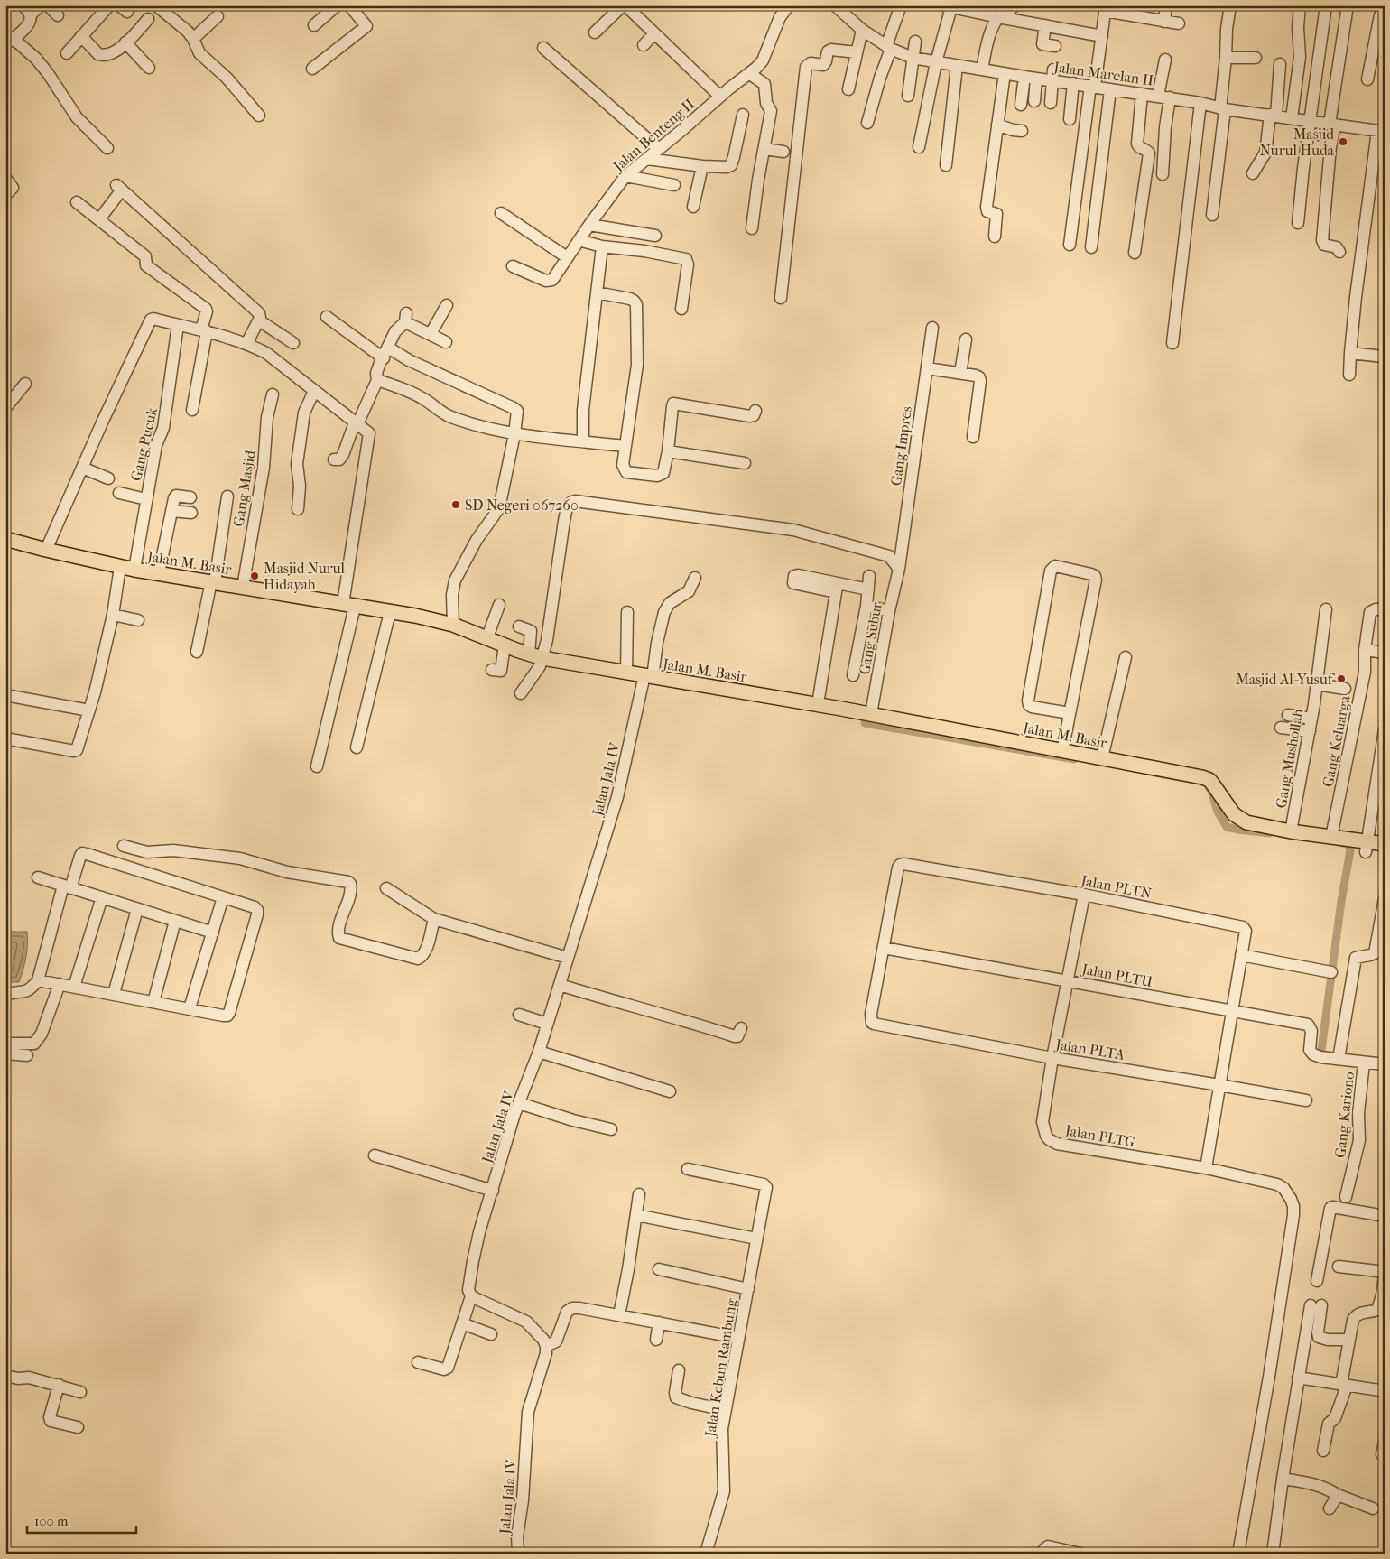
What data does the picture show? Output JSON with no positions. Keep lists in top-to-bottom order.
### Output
{
  "streets": {
    "main road": ["Jalan M. Basir"],
    "street": [
      "Jalan Marelan II",
      "Jalan Benteng II",
      "Gang Pucuk",
      "Gang Impres",
      "Gang Masjid",
      "Gang Subur",
      "Gang Keluarga",
      "Gang Mushollah",
      "Jalan Jala IV",
      "Jalan PLTN",
      "Jalan PLTU",
      "Jalan PLTA",
      "Gang Kariono",
      "Jalan PLTG",
      "Jalan Kebun Rambung"
    ]
  },
  "crossings": [
    ["Gang Pucuk", "Jalan M. Basir"],
    ["Gang Impres", "Gang Subur"],
    ["Gang Masjid", "Jalan M. Basir"],
    ["Jalan M. Basir", "Gang Subur"],
    ["Jalan M. Basir", "Gang Keluarga"],
    ["Jalan M. Basir", "Gang Mushollah"],
    ["Jalan M. Basir", "Jalan Jala IV"],
    ["Jalan PLTN", "Jalan PLTU"],
    ["Jalan PLTN", "Jalan PLTA"],
    ["Jalan PLTN", "Jalan PLTG"],
    ["Jalan PLTU", "Jalan PLTG"],
    ["Jalan PLTA", "Jalan PLTG"]
  ],
  "places": [
    "Masjid Nurul Huda",
    "SD Negeri 067260",
    "Masjid Nurul Hidayah",
    "Masjid Al-Yusuf"
  ],
  "scale_bar": "100 m"
}
